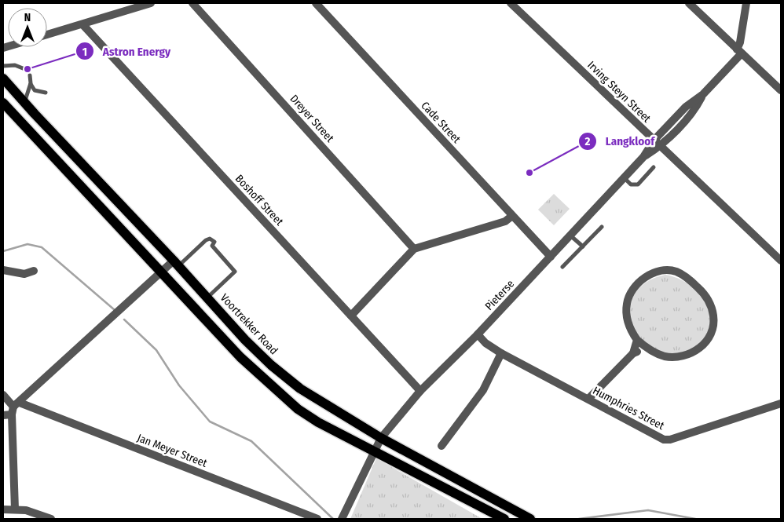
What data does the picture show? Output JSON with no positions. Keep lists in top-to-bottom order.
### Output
{
  "streets": {
    "main road": ["Voortrekker Road"],
    "street": [
      "Irving Steyn Street",
      "Dreyer Street",
      "Cade Street",
      "Boshoff Street",
      "Pieterse",
      "Humphries Street",
      "Jan Meyer Street"
    ]
  },
  "crossings": [
    ["Irving Steyn Street", "Pieterse"],
    ["Cade Street", "Pieterse"],
    ["Boshoff Street", "Pieterse"],
    ["Pieterse", "Voortrekker Road"],
    ["Pieterse", "Humphries Street"]
  ],
  "places": ["Astron Energy", "Langkloof"],
  "north": "top"
}
